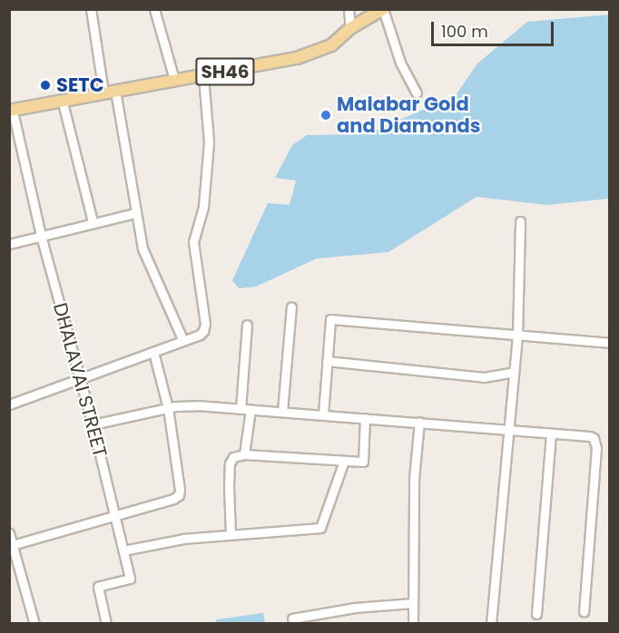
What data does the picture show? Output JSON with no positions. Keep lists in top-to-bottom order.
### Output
{
  "streets": {
    "main road": ["SH46"],
    "street": ["DHALAVAI STREET"]
  },
  "crossings": [
    ["SH46", "DHALAVAI STREET"]
  ],
  "places": ["SETC", "Malabar Gold and Diamonds"],
  "scale_bar": "100 m"
}
